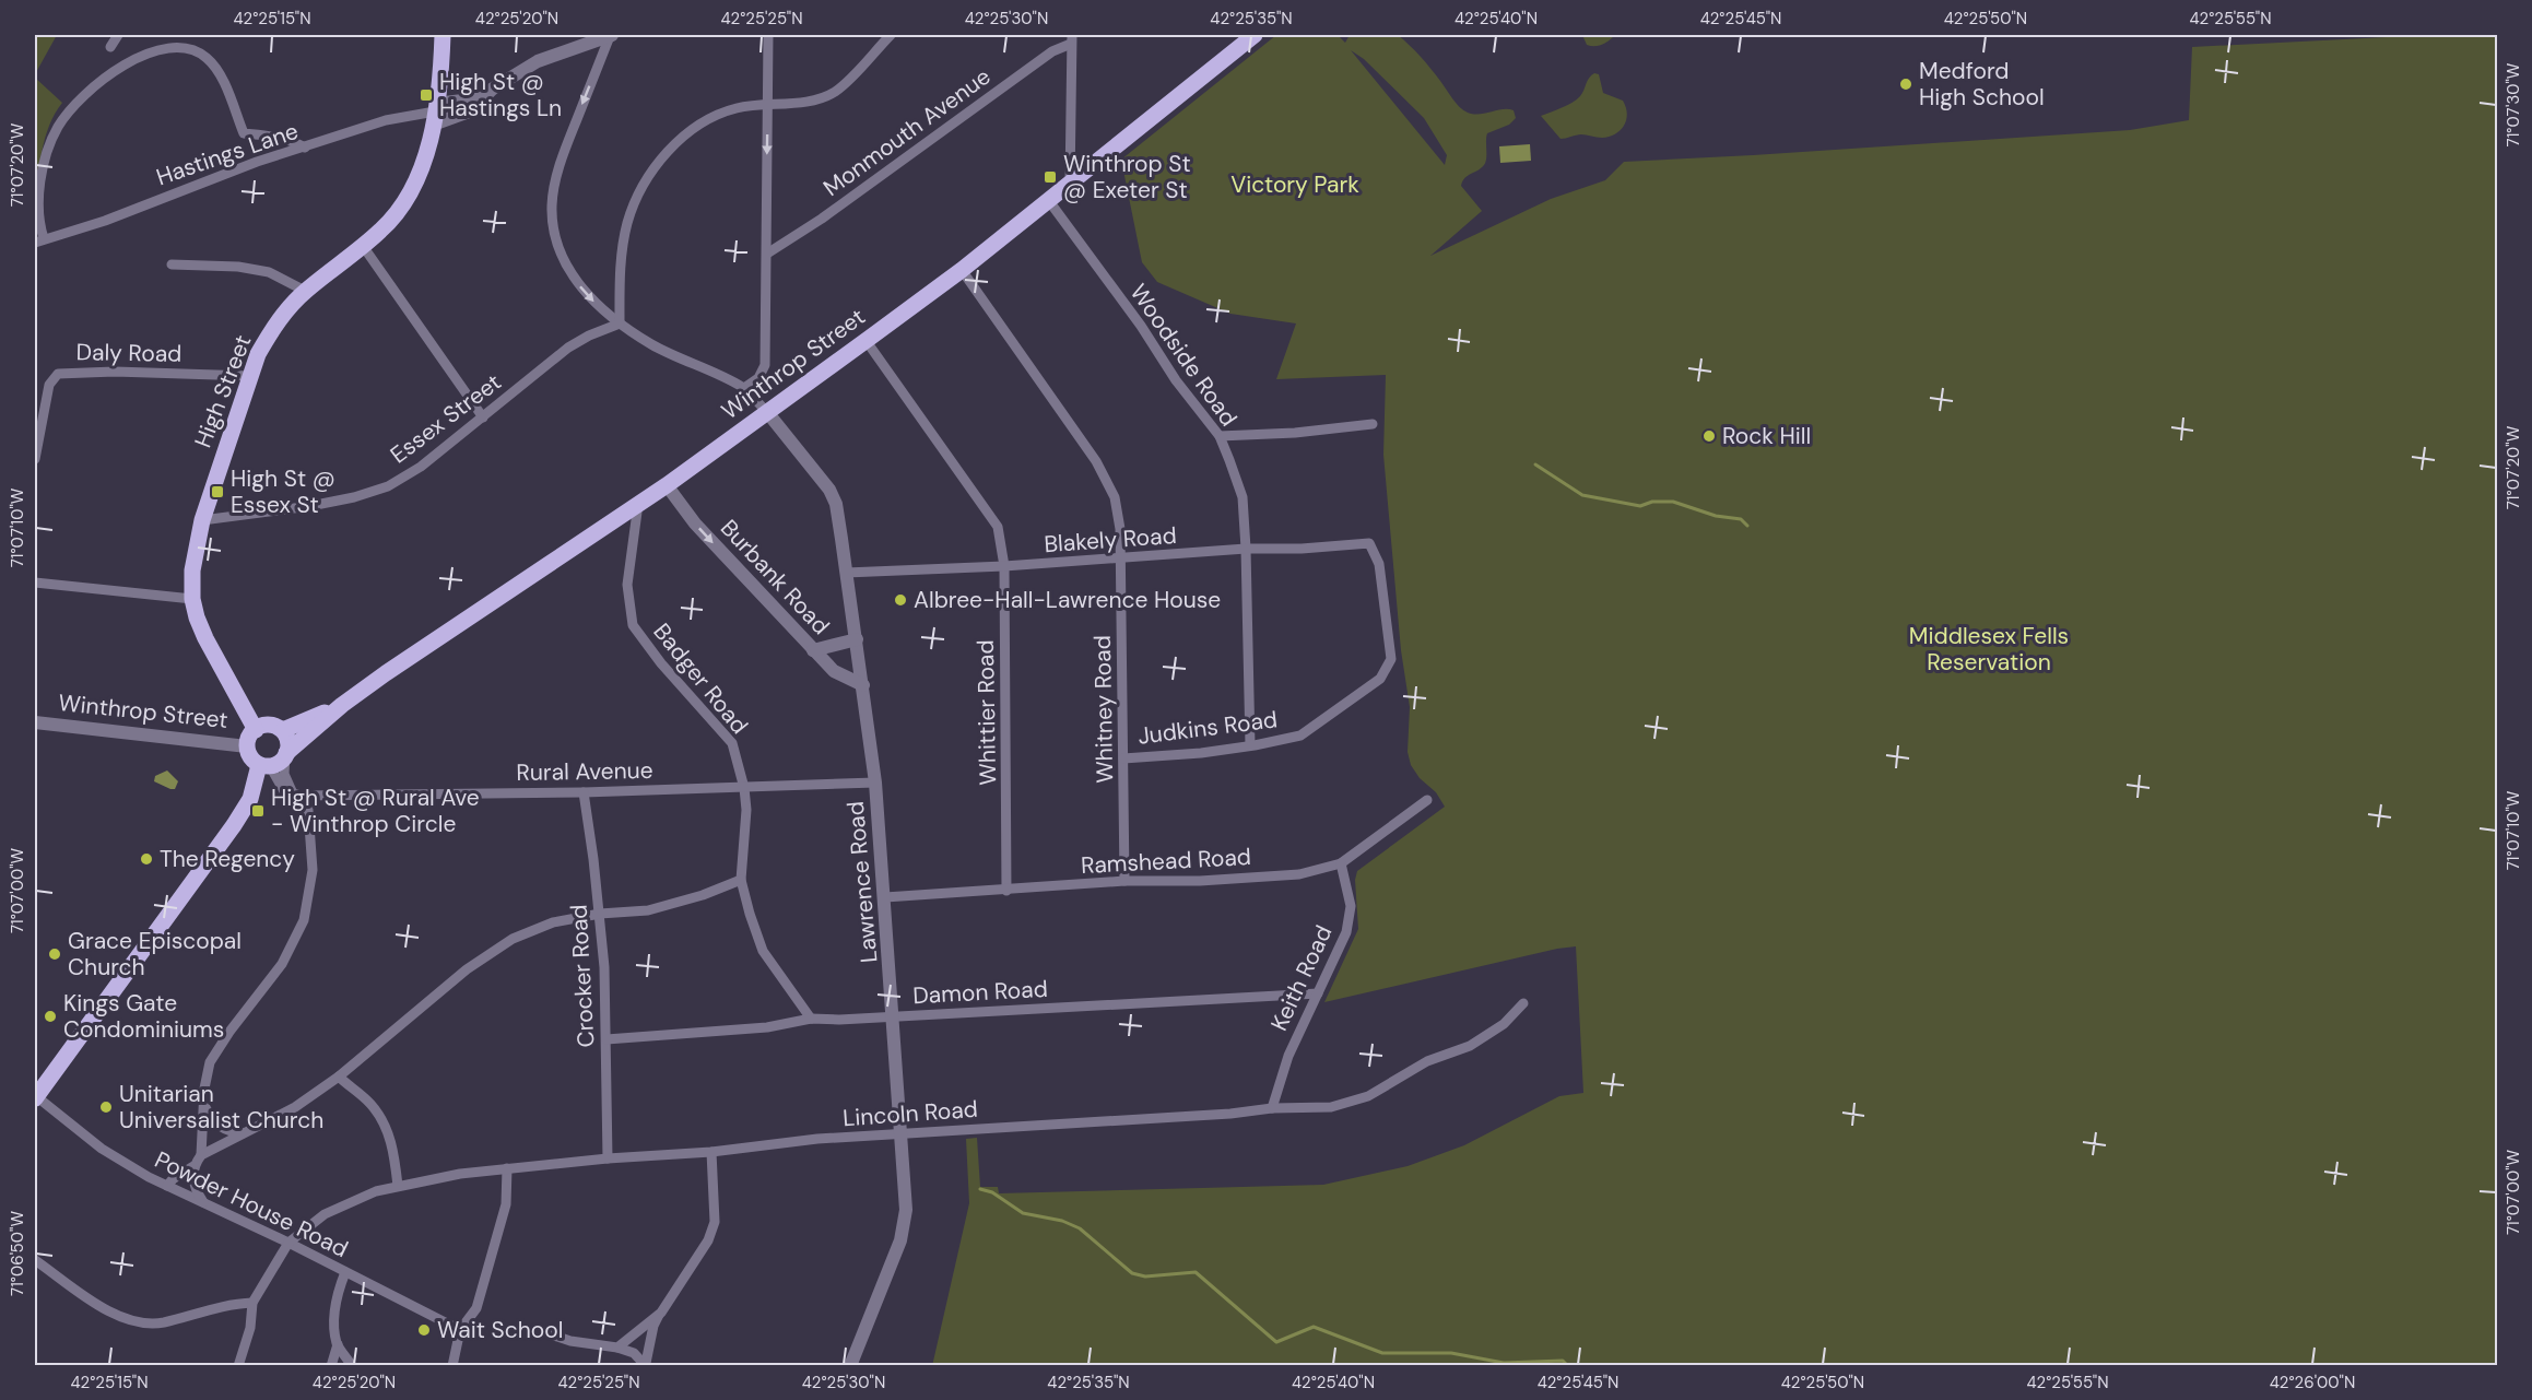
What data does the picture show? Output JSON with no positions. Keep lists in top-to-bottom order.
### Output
{
  "streets": {
    "main road": ["Winthrop Street", "High Street"],
    "street": [
      "Monmouth Avenue",
      "Hastings Lane",
      "Daly Road",
      "Woodside Road",
      "Essex Street",
      "Blakely Road",
      "Burbank Road",
      "Badger Road",
      "Whitney Road",
      "Whittier Road",
      "Judkins Road",
      "Rural Avenue",
      "Ramshead Road",
      "Lawrence Road",
      "Crocker Road",
      "Keith Road",
      "Damon Road",
      "Lincoln Road",
      "Powder House Road"
    ]
  },
  "crossings": [
    ["Hastings Lane", "High Street"],
    ["Daly Road", "High Street"],
    ["Woodside Road", "Winthrop Street"],
    ["Woodside Road", "Blakely Road"],
    ["Woodside Road", "Judkins Road"],
    ["Winthrop Street", "High Street"],
    ["Winthrop Street", "Burbank Road"],
    ["Winthrop Street", "Badger Road"],
    ["Winthrop Street", "Whitney Road"],
    ["Winthrop Street", "Whittier Road"],
    ["Winthrop Street", "Lawrence Road"],
    ["High Street", "Essex Street"],
    ["Blakely Road", "Whitney Road"],
    ["Blakely Road", "Whittier Road"],
    ["Blakely Road", "Judkins Road"],
    ["Blakely Road", "Lawrence Road"],
    ["Burbank Road", "Lawrence Road"],
    ["Badger Road", "Rural Avenue"],
    ["Badger Road", "Damon Road"],
    ["Whitney Road", "Judkins Road"],
    ["Whitney Road", "Ramshead Road"],
    ["Whittier Road", "Ramshead Road"],
    ["Rural Avenue", "Lawrence Road"],
    ["Rural Avenue", "Crocker Road"],
    ["Ramshead Road", "Lawrence Road"],
    ["Ramshead Road", "Keith Road"],
    ["Lawrence Road", "Damon Road"],
    ["Lawrence Road", "Lincoln Road"],
    ["Crocker Road", "Damon Road"],
    ["Crocker Road", "Lincoln Road"],
    ["Keith Road", "Damon Road"],
    ["Keith Road", "Lincoln Road"],
    ["Lincoln Road", "Powder House Road"]
  ],
  "one_way": ["Burbank Road"],
  "parks": ["Victory Park", "Middlesex Fells Reservation"],
  "places": {
    "other": [
      "Medford High School",
      "Rock Hill",
      "Albree-Hall-Lawrence House",
      "The Regency",
      "Grace Episcopal Church",
      "Kings Gate Condominiums",
      "Unitarian Universalist Church",
      "Wait School"
    ],
    "transit": [
      "High St @ Hastings Ln",
      "Winthrop St @ Exeter St",
      "High St @ Essex St",
      "High St @ Rural Ave - Winthrop Circle"
    ]
  },
  "coordinates": [
    "42°25'15\"N",
    "42°25'20\"N",
    "42°25'25\"N",
    "42°25'30\"N",
    "42°25'35\"N",
    "42°25'40\"N",
    "42°25'45\"N",
    "42°25'50\"N",
    "42°25'55\"N",
    "71°07'30\"W",
    "71°07'20\"W",
    "71°07'10\"W",
    "71°07'00\"W",
    "71°06'50\"W",
    "42°26'00\"N"
  ]
}
